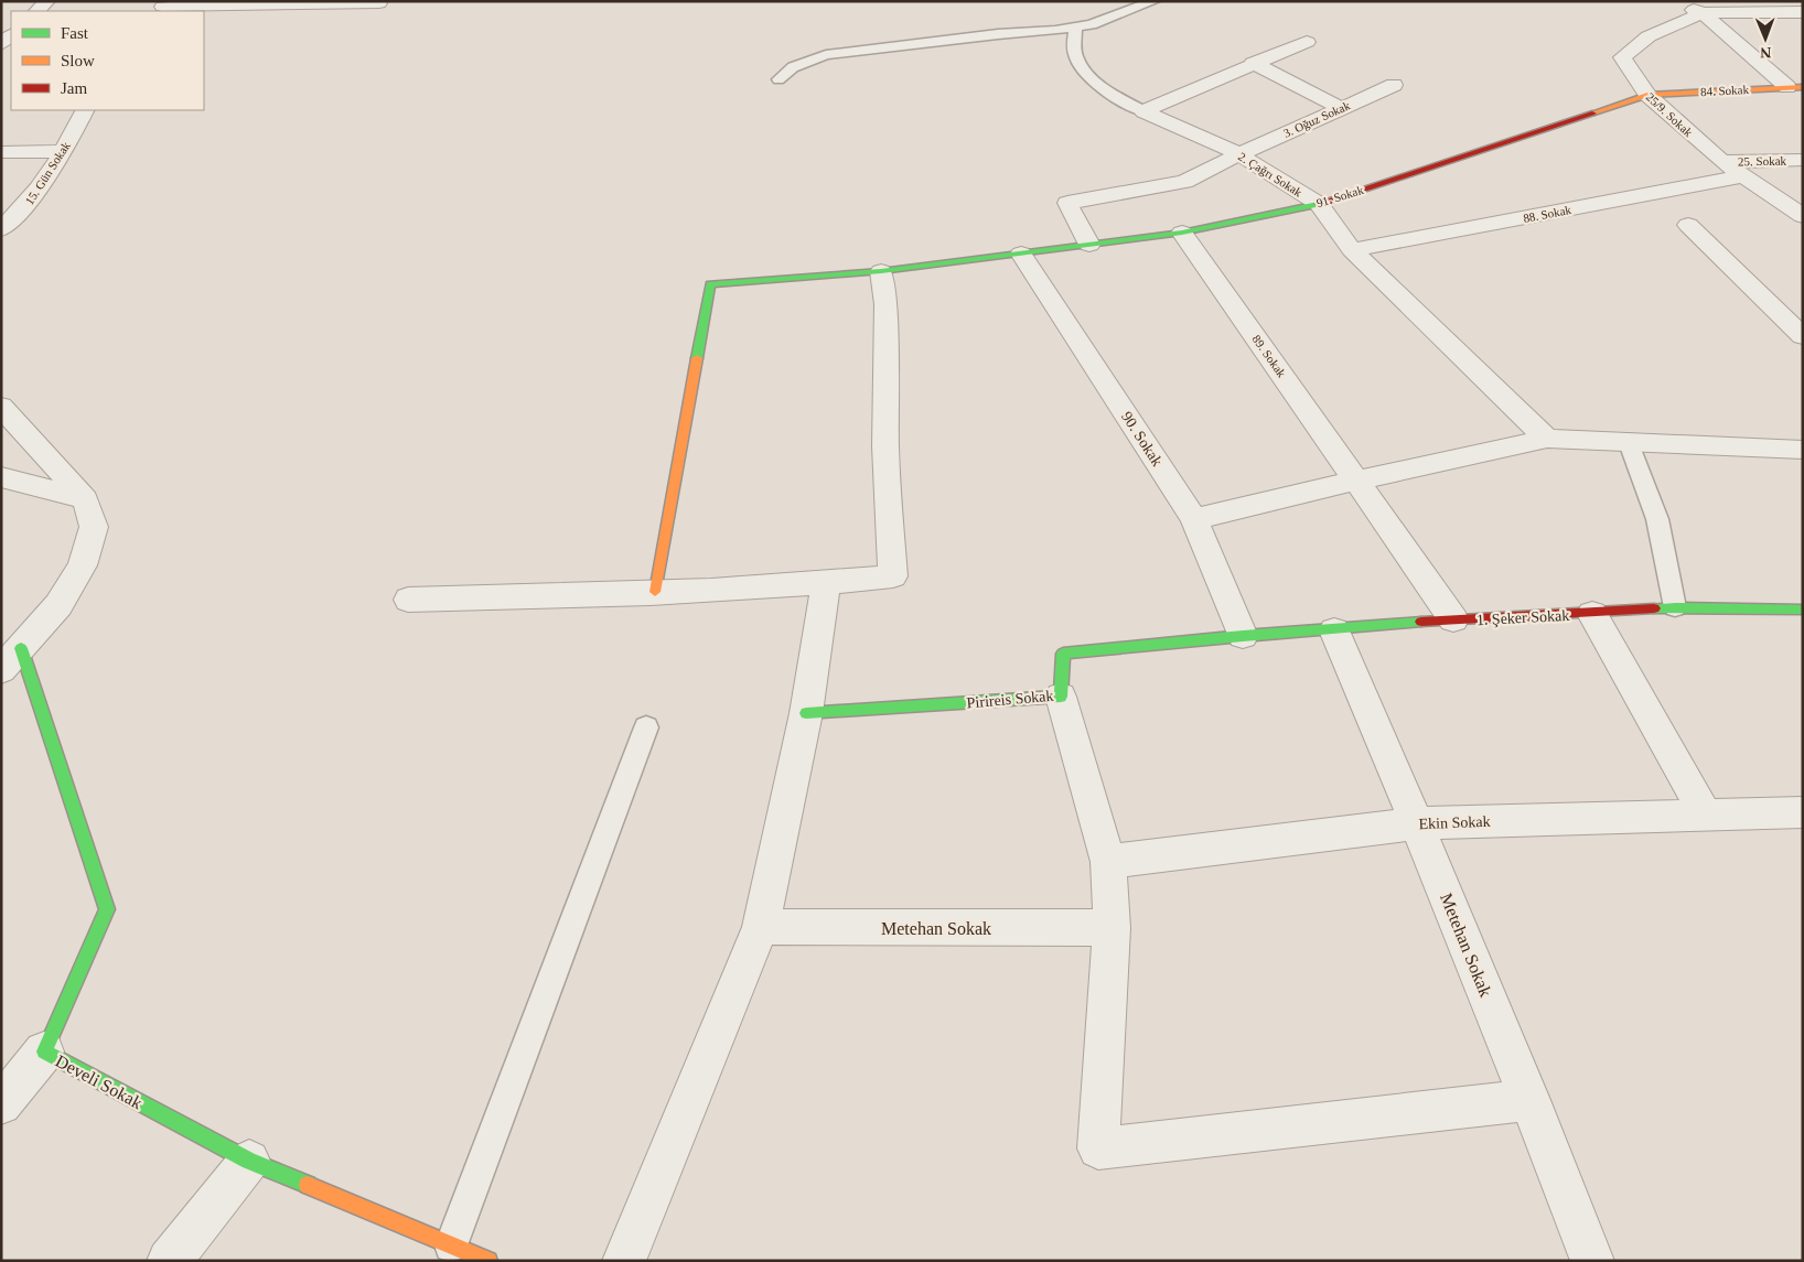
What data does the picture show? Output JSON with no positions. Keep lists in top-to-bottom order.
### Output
{
  "streets": {
    "street": [
      "84. Sokak",
      "25/9. Sokak",
      "3. Oğuz Sokak",
      "25. Sokak",
      "15. Gün Sokak",
      "2. Çağrı Sokak",
      "91. Sokak",
      "88. Sokak",
      "89. Sokak",
      "90. Sokak",
      "1. Şeker Sokak",
      "Pirireis Sokak",
      "Ekin Sokak",
      "Metehan Sokak",
      "Develi Sokak"
    ]
  },
  "crossings": [
    ["84. Sokak", "25/9. Sokak"],
    ["84. Sokak", "91. Sokak"],
    ["25/9. Sokak", "25. Sokak"],
    ["25/9. Sokak", "91. Sokak"],
    ["25/9. Sokak", "88. Sokak"],
    ["3. Oğuz Sokak", "2. Çağrı Sokak"],
    ["3. Oğuz Sokak", "91. Sokak"],
    ["2. Çağrı Sokak", "91. Sokak"],
    ["2. Çağrı Sokak", "88. Sokak"],
    ["91. Sokak", "89. Sokak"],
    ["91. Sokak", "90. Sokak"],
    ["89. Sokak", "1. Şeker Sokak"],
    ["90. Sokak", "1. Şeker Sokak"],
    ["90. Sokak", "Pirireis Sokak"],
    ["1. Şeker Sokak", "Pirireis Sokak"],
    ["1. Şeker Sokak", "Metehan Sokak"],
    ["Ekin Sokak", "Metehan Sokak"]
  ],
  "legend": ["Fast", "Slow", "Jam"],
  "north": "bottom"
}
